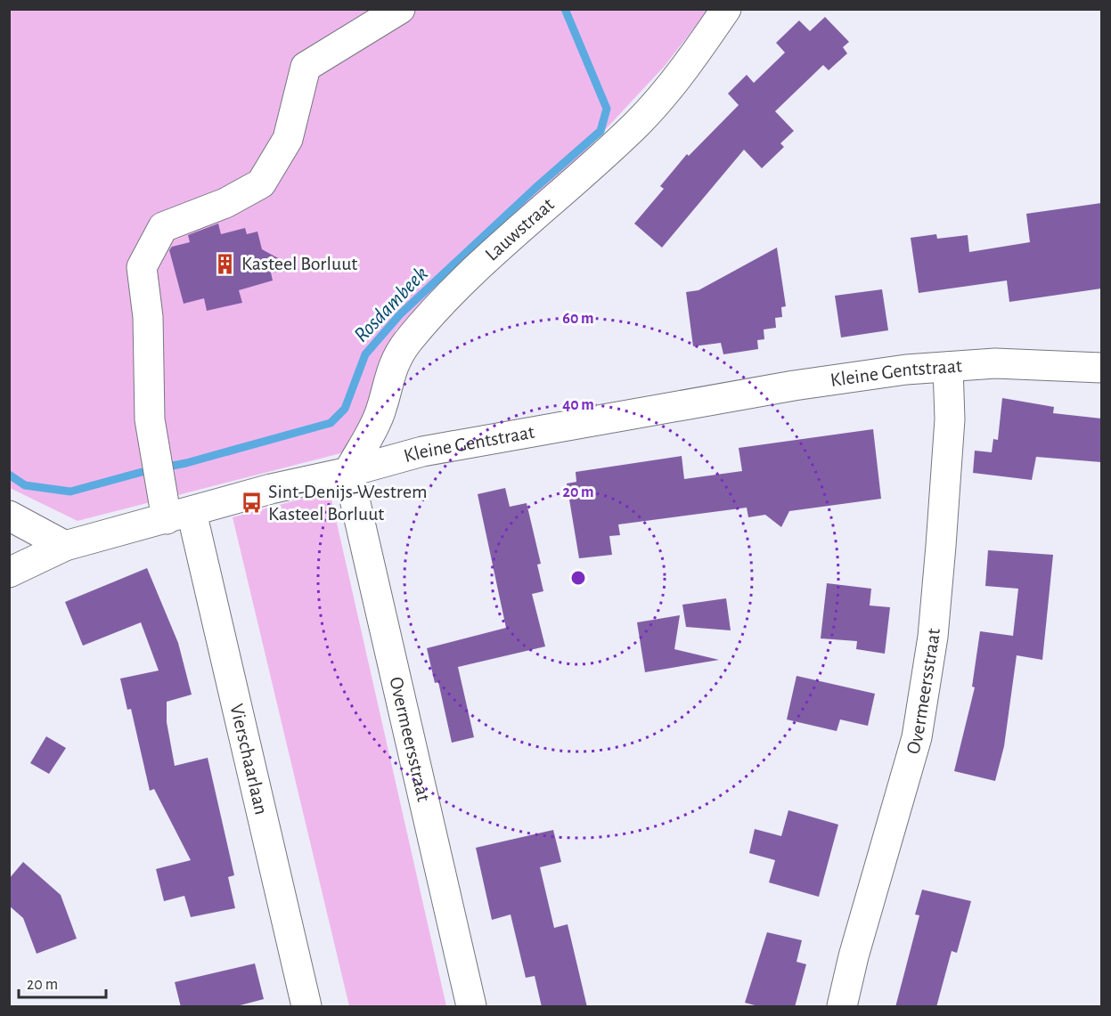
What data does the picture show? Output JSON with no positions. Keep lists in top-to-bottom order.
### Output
{
  "streets": {
    "street": [
      "Lauwstraat",
      "Kleine Gentstraat",
      "Overmeersstraat",
      "Vierschaarlaan"
    ]
  },
  "crossings": [
    ["Lauwstraat", "Kleine Gentstraat"],
    ["Lauwstraat", "Overmeersstraat"],
    ["Kleine Gentstraat", "Overmeersstraat"],
    ["Kleine Gentstraat", "Vierschaarlaan"]
  ],
  "water": ["Rosdambeek"],
  "places": {
    "building": ["Kasteel Borluut"],
    "bus stop": ["Sint-Denijs-Westrem Kasteel Borluut"]
  },
  "scale_bar": "20 m",
  "rings": ["60 m", "40 m", "20 m"]
}
